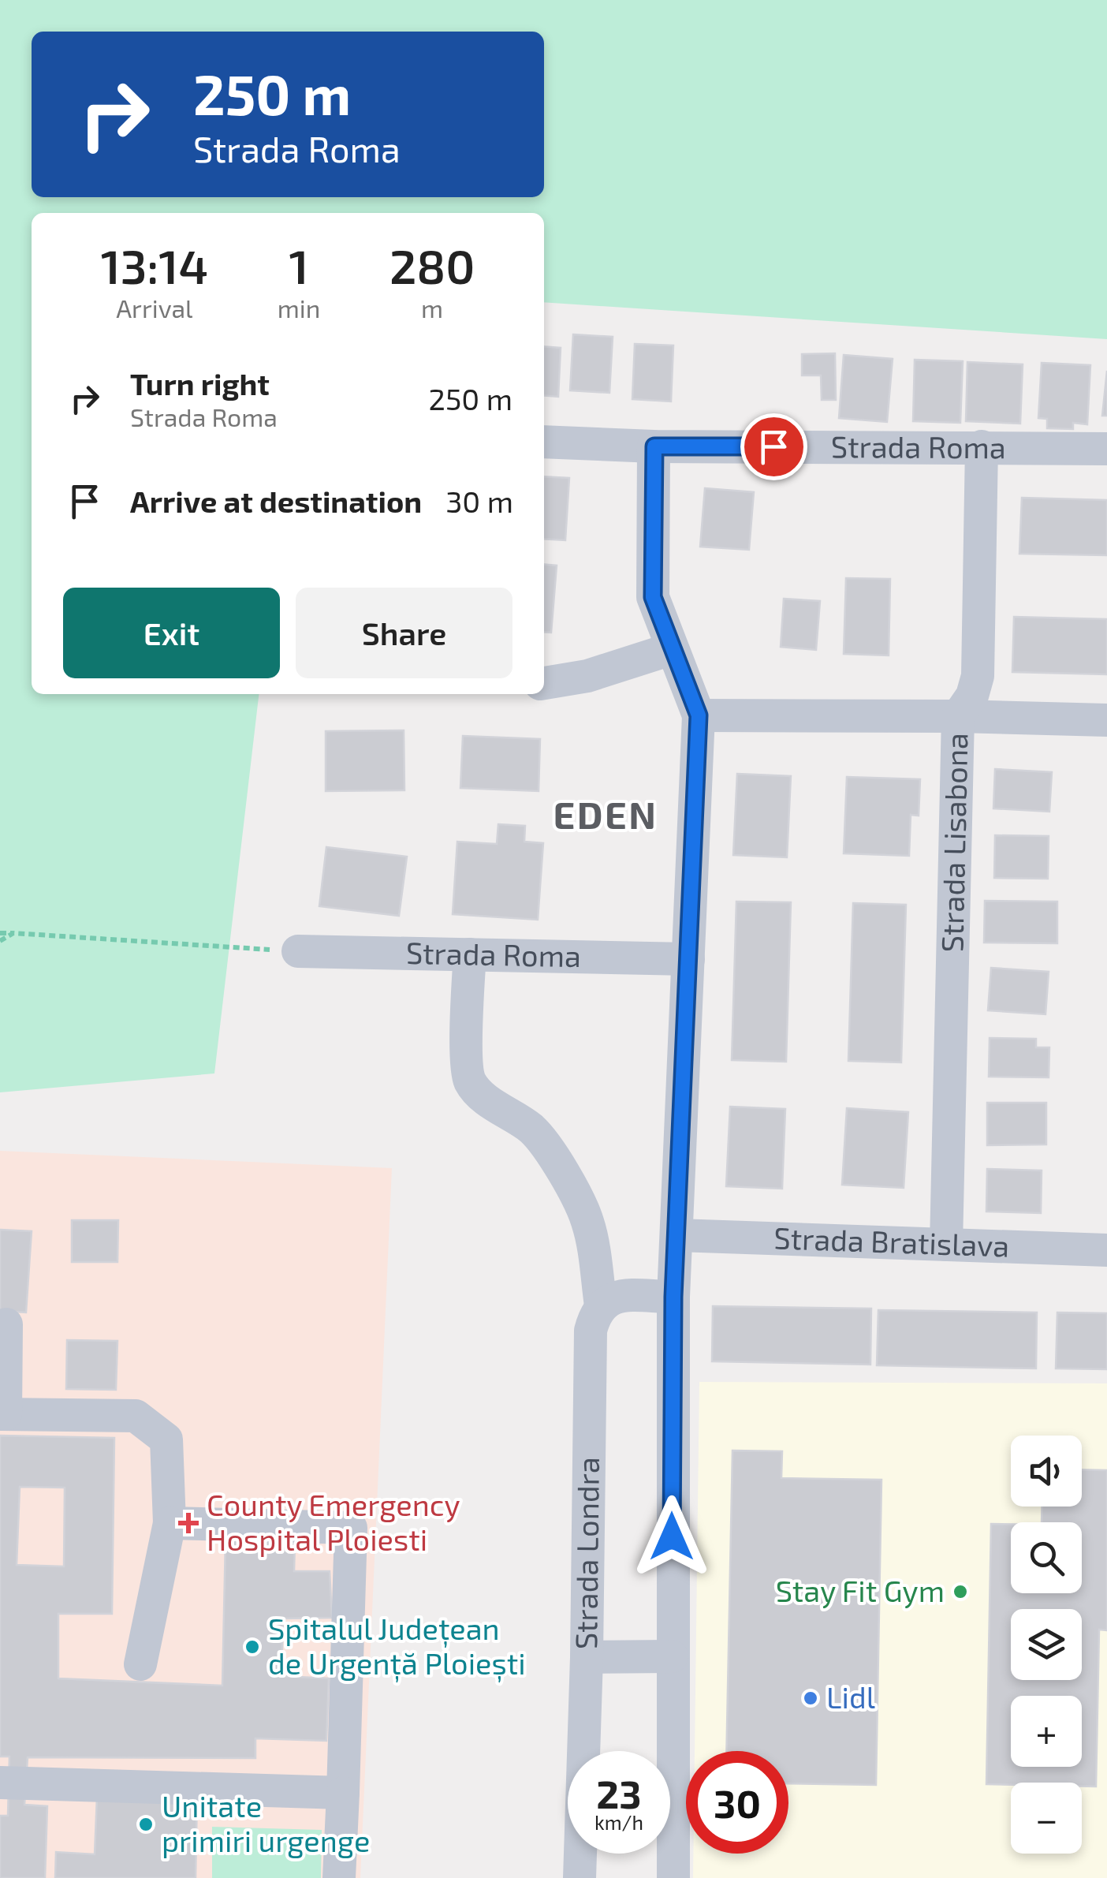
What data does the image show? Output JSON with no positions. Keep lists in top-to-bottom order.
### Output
{
  "streets": {
    "street": [
      "Strada Roma",
      "Strada Lisabona",
      "Strada Bratislava",
      "Strada Londra"
    ]
  },
  "crossings": [
    ["Strada Roma", "Strada Lisabona"],
    ["Strada Lisabona", "Strada Bratislava"]
  ],
  "districts": ["EDEN"],
  "places": {
    "health": ["County Emergency Hospital Ploiesti"],
    "other": [
      "Stay Fit Gym",
      "Spitalul Județean de Urgență Ploiești",
      "Lidl",
      "Unitate primiri urgenge"
    ]
  },
  "page": {
    "turn": ["250 m", "Strada Roma"],
    "eta": [
      "13:14",
      "Arrival",
      "1",
      "min",
      "280",
      "m"
    ],
    "list": [
      {
        "name": "Turn right",
        "note": "Strada Roma",
        "value": "250 m"
      },
      {
        "name": "Arrive at destination",
        "value": "30 m"
      }
    ],
    "buttons": ["Exit", "Share"],
    "map_buttons": ["+", "−"],
    "speed": "23 km/h",
    "limit": "30"
  }
}
